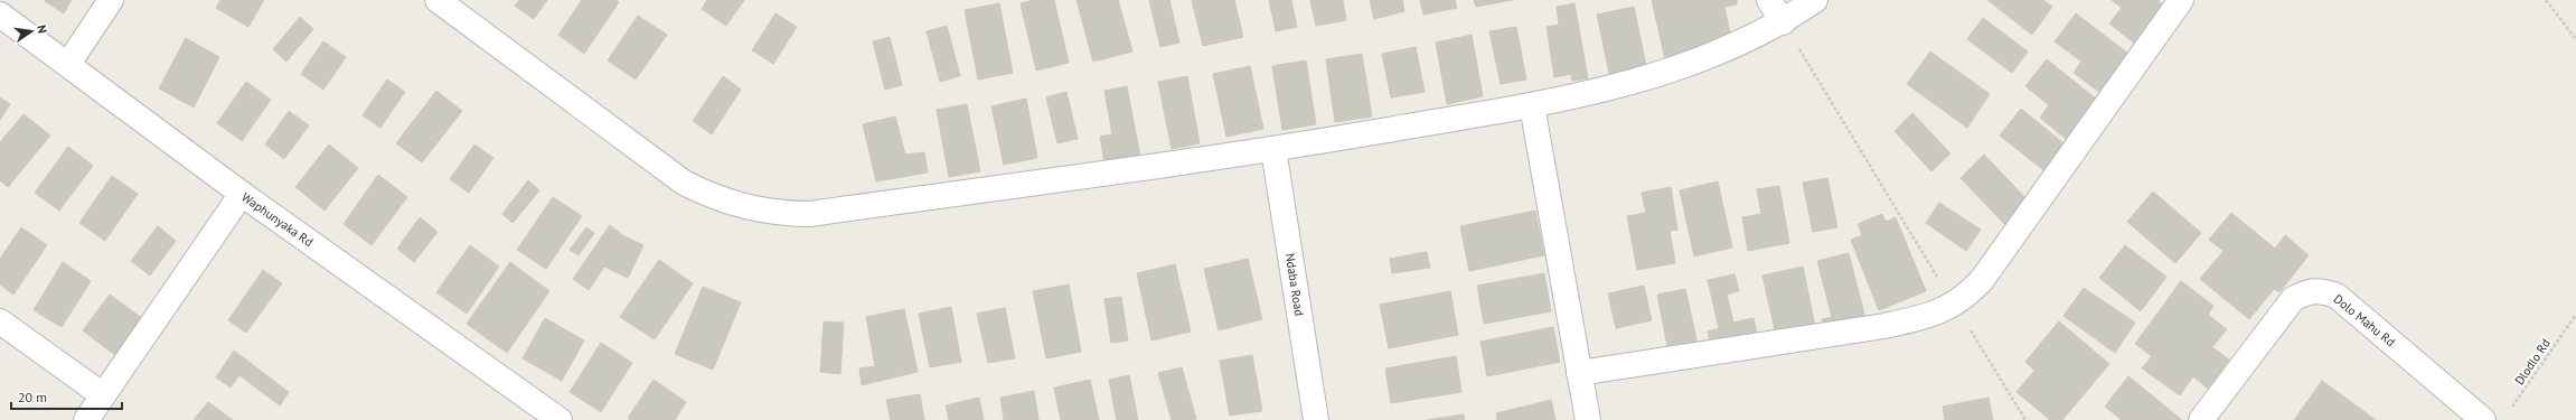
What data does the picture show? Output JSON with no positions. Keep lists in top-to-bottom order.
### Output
{
  "streets": {
    "street": ["Waphunyaka Rd", "Ndaba Road", "Dolo Mahu Rd"],
    "path": ["Dlodlo Rd"]
  },
  "scale_bar": "20 m",
  "north": "right"
}
